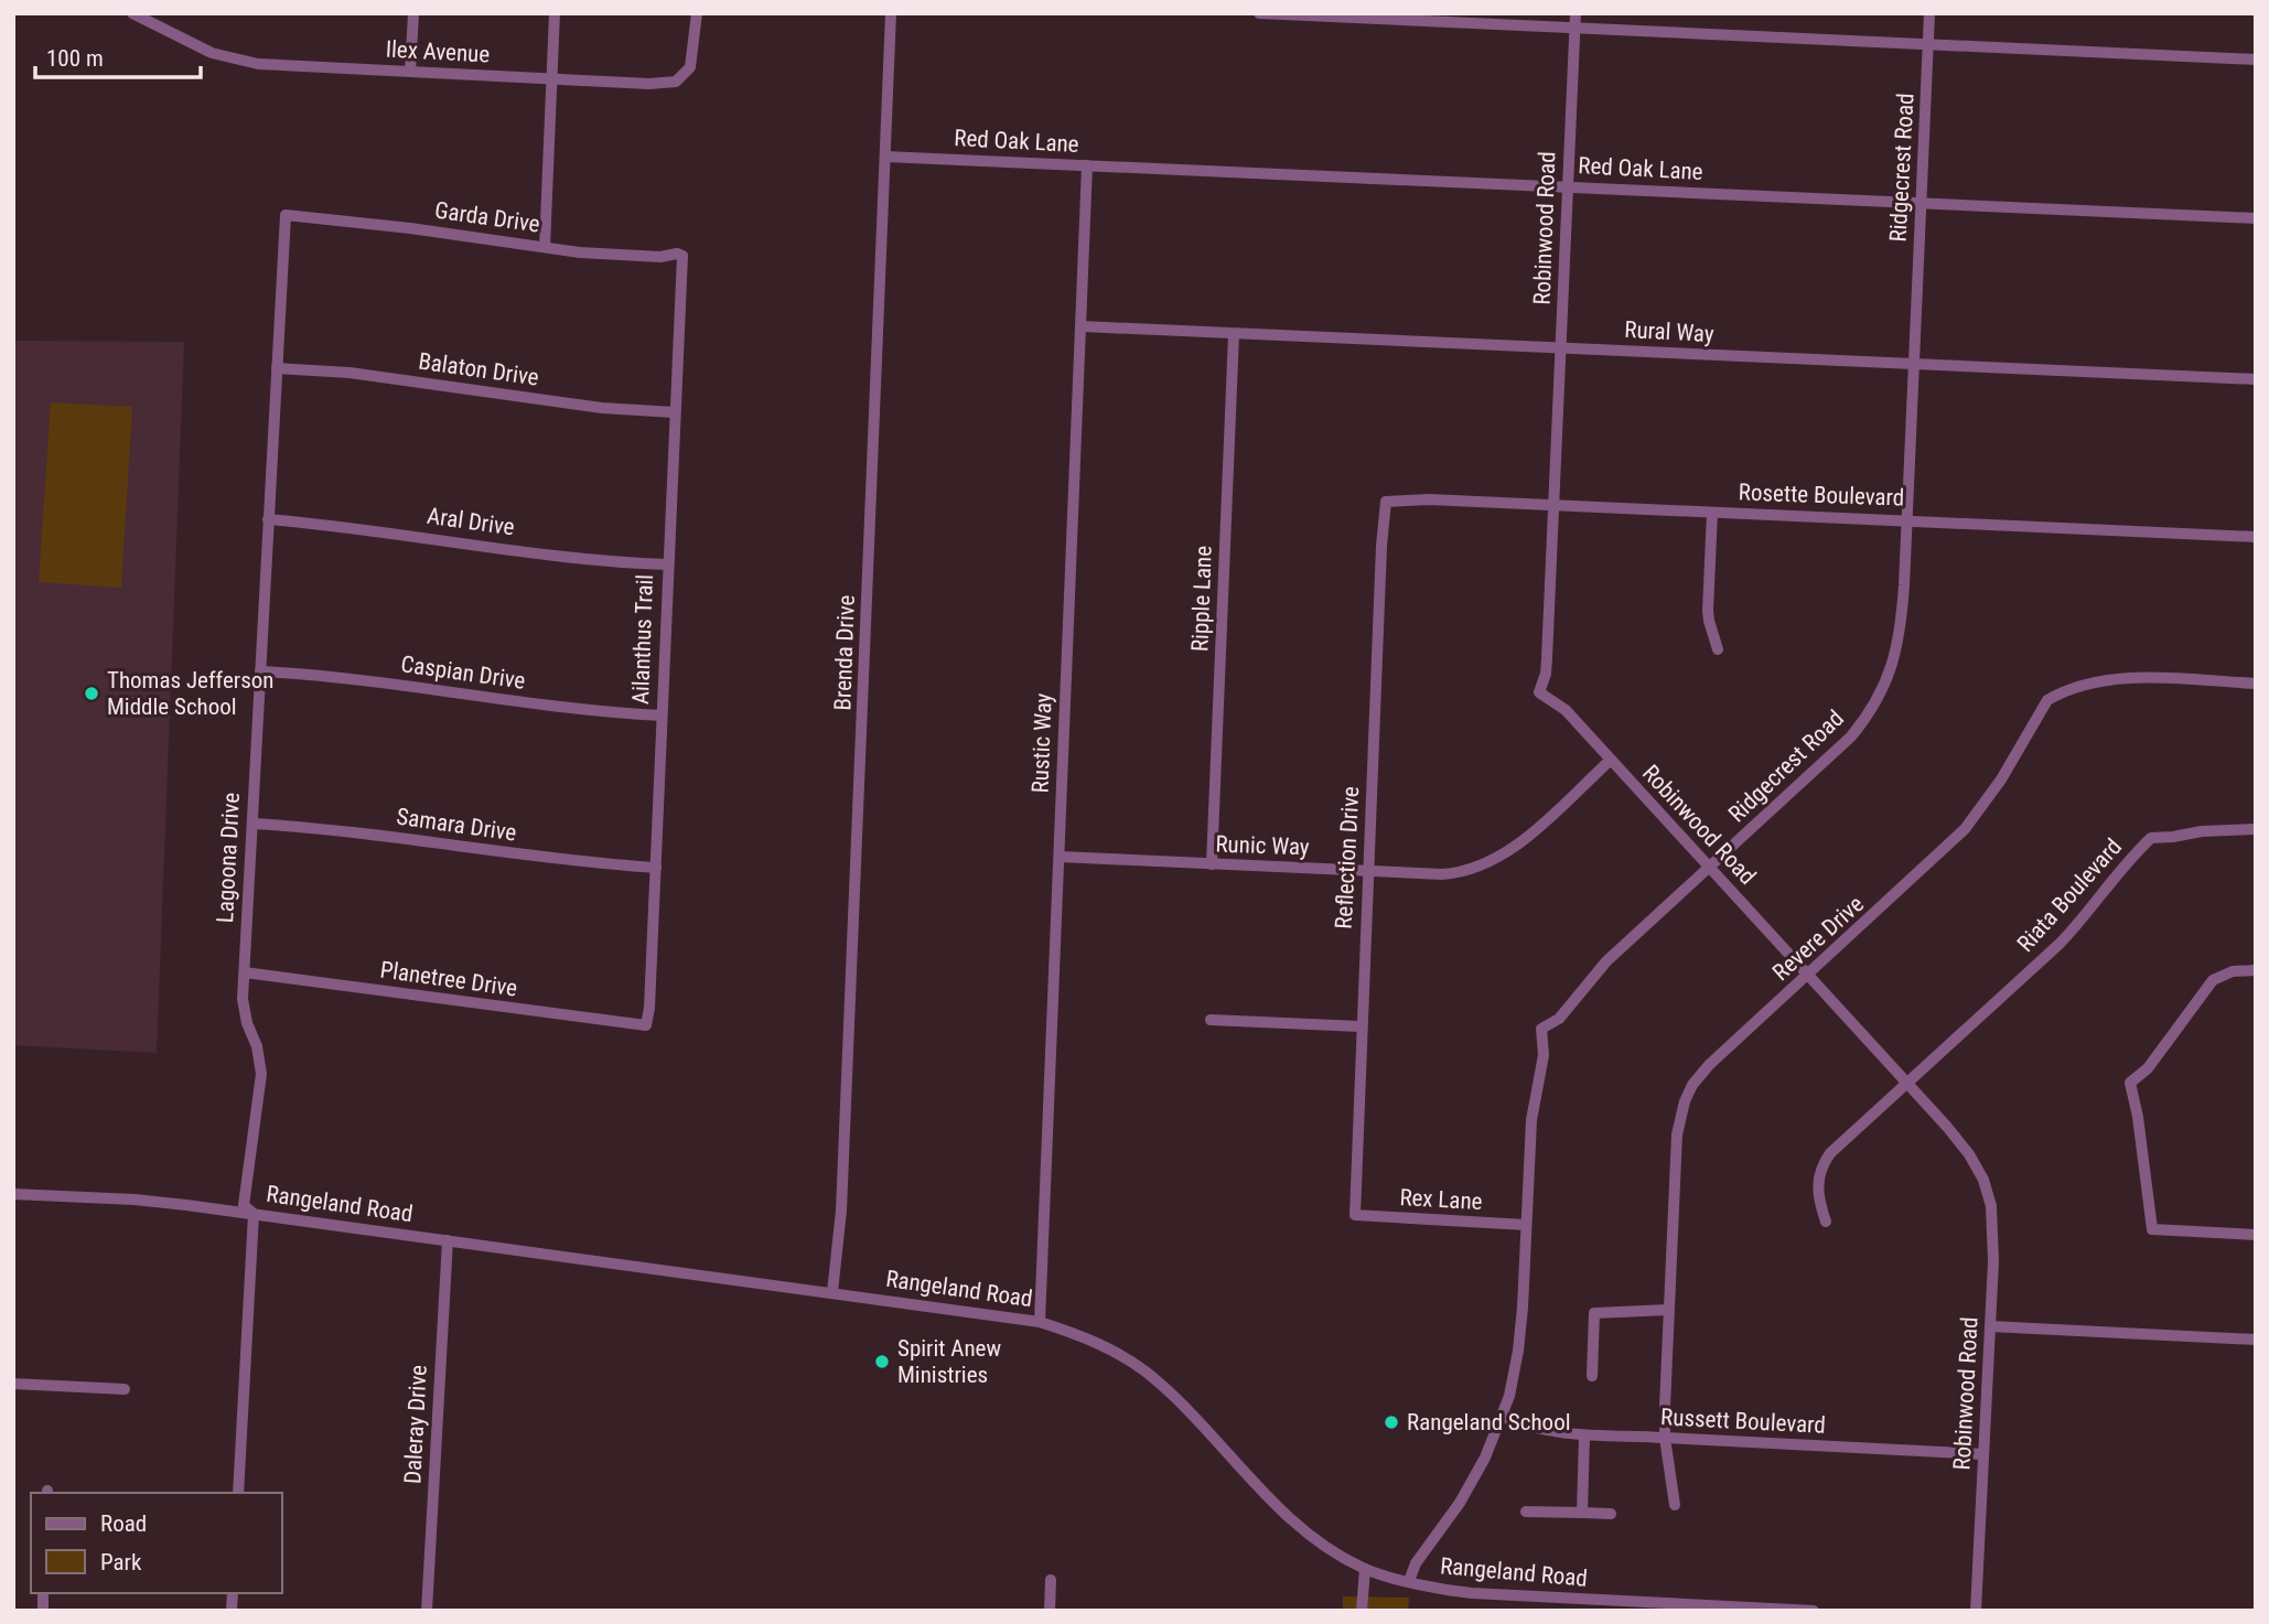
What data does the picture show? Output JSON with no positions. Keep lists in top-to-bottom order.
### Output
{
  "streets": {
    "street": [
      "Ilex Avenue",
      "Red Oak Lane",
      "Ridgecrest Road",
      "Garda Drive",
      "Robinwood Road",
      "Rural Way",
      "Balaton Drive",
      "Rosette Boulevard",
      "Aral Drive",
      "Ripple Lane",
      "Ailanthus Trail",
      "Brenda Drive",
      "Caspian Drive",
      "Rustic Way",
      "Samara Drive",
      "Runic Way",
      "Lagoona Drive",
      "Reflection Drive",
      "Riata Boulevard",
      "Revere Drive",
      "Planetree Drive",
      "Rex Lane",
      "Rangeland Road",
      "Russett Boulevard",
      "Daleray Drive"
    ]
  },
  "crossings": [
    ["Red Oak Lane", "Ridgecrest Road"],
    ["Red Oak Lane", "Robinwood Road"],
    ["Red Oak Lane", "Brenda Drive"],
    ["Red Oak Lane", "Rustic Way"],
    ["Ridgecrest Road", "Robinwood Road"],
    ["Ridgecrest Road", "Rural Way"],
    ["Ridgecrest Road", "Rosette Boulevard"],
    ["Ridgecrest Road", "Rex Lane"],
    ["Ridgecrest Road", "Rangeland Road"],
    ["Ridgecrest Road", "Russett Boulevard"],
    ["Garda Drive", "Ailanthus Trail"],
    ["Garda Drive", "Lagoona Drive"],
    ["Robinwood Road", "Rural Way"],
    ["Robinwood Road", "Rosette Boulevard"],
    ["Robinwood Road", "Runic Way"],
    ["Robinwood Road", "Riata Boulevard"],
    ["Robinwood Road", "Revere Drive"],
    ["Robinwood Road", "Russett Boulevard"],
    ["Rural Way", "Ripple Lane"],
    ["Rural Way", "Rustic Way"],
    ["Balaton Drive", "Ailanthus Trail"],
    ["Balaton Drive", "Lagoona Drive"],
    ["Rosette Boulevard", "Reflection Drive"],
    ["Aral Drive", "Ailanthus Trail"],
    ["Aral Drive", "Lagoona Drive"],
    ["Ripple Lane", "Runic Way"],
    ["Ailanthus Trail", "Caspian Drive"],
    ["Ailanthus Trail", "Samara Drive"],
    ["Ailanthus Trail", "Planetree Drive"],
    ["Brenda Drive", "Rangeland Road"],
    ["Caspian Drive", "Lagoona Drive"],
    ["Rustic Way", "Runic Way"],
    ["Rustic Way", "Rangeland Road"],
    ["Samara Drive", "Lagoona Drive"],
    ["Runic Way", "Reflection Drive"],
    ["Lagoona Drive", "Planetree Drive"],
    ["Lagoona Drive", "Rangeland Road"],
    ["Reflection Drive", "Rex Lane"],
    ["Revere Drive", "Russett Boulevard"],
    ["Rangeland Road", "Daleray Drive"]
  ],
  "places": ["Thomas Jefferson Middle School", "Spirit Anew Ministries", "Rangeland School"],
  "legend": ["Road", "Park"],
  "scale_bar": "100 m"
}
